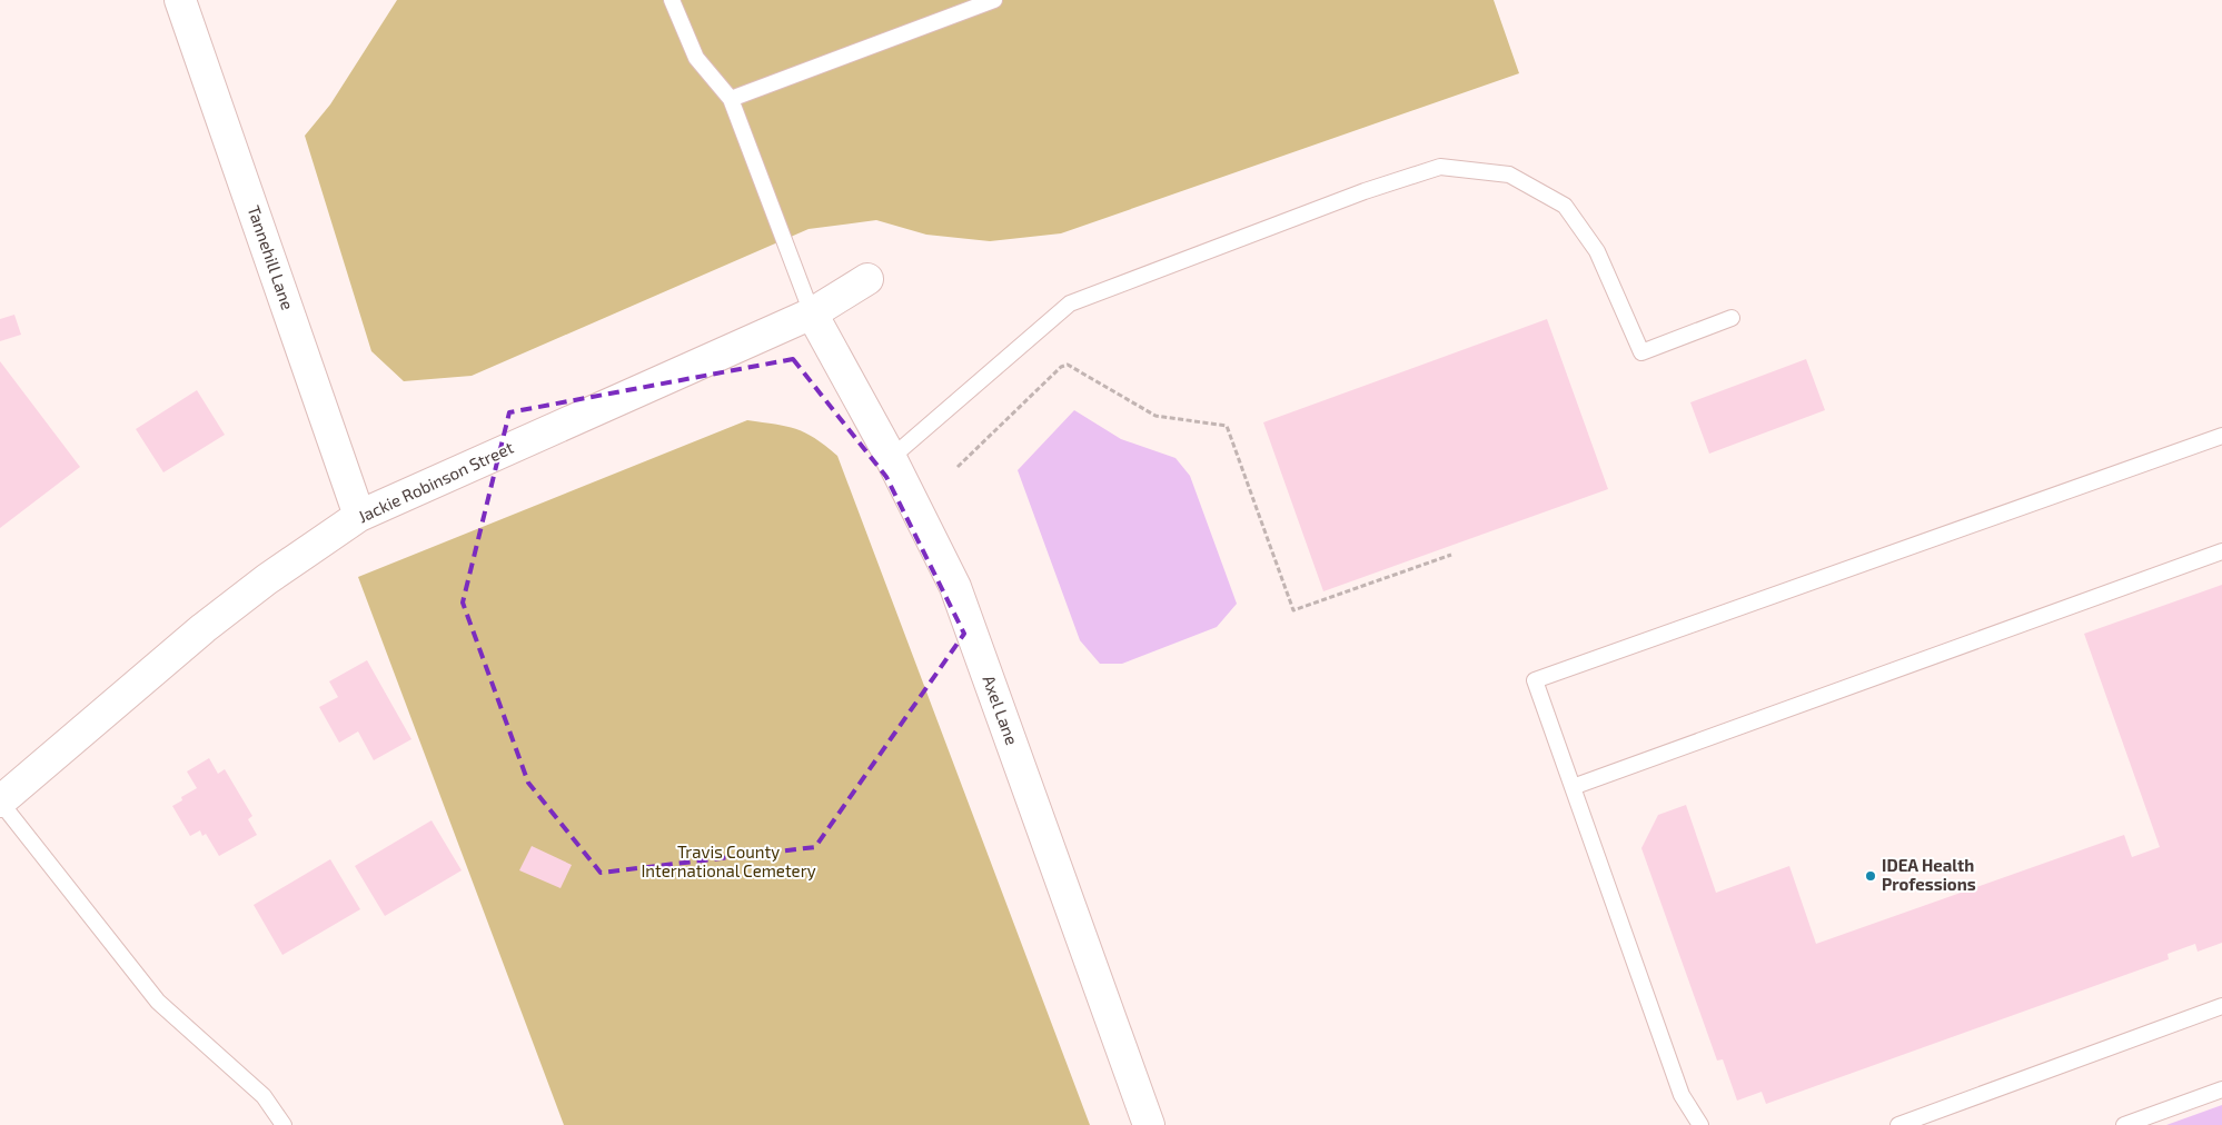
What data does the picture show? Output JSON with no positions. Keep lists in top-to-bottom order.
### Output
{
  "streets": {
    "street": ["Tannehill Lane", "Jackie Robinson Street", "Axel Lane"]
  },
  "crossings": [
    ["Tannehill Lane", "Jackie Robinson Street"],
    ["Jackie Robinson Street", "Axel Lane"]
  ],
  "parks": ["Travis County International Cemetery"],
  "places": ["IDEA Health Professions"]
}
